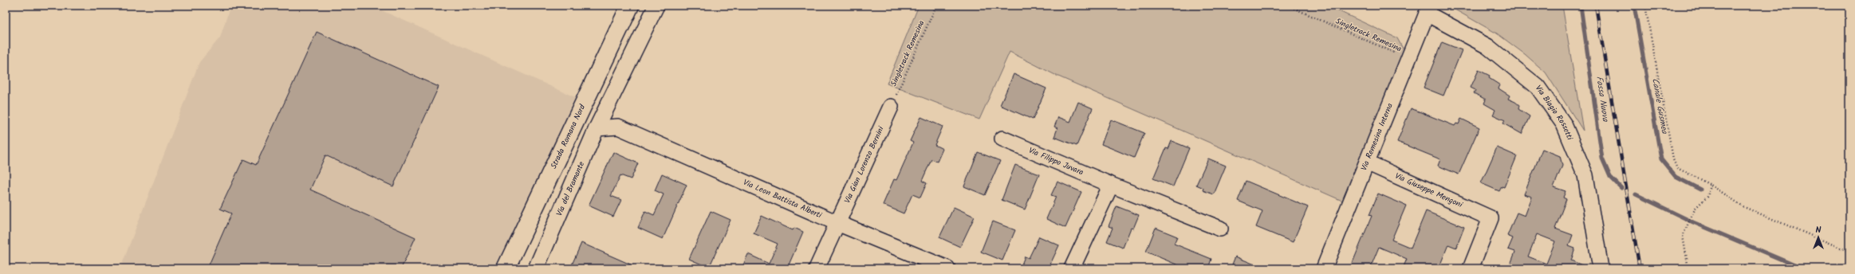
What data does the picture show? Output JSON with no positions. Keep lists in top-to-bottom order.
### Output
{
  "streets": {
    "main road": ["Strada Romana Nord"],
    "street": [
      "Via Biagio Rossetti",
      "Via Remesina Interna",
      "Via Filippo Juvara",
      "Via Gian Lorenzo Bernini",
      "Via del Bramante",
      "Via Giuseppe Mengoni",
      "Via Leon Battista Alberti"
    ],
    "path": ["Singletrack Remesina"]
  },
  "crossings": [
    ["Singletrack Remesina", "Via Remesina Interna"],
    ["Singletrack Remesina", "Via Gian Lorenzo Bernini"],
    ["Via Biagio Rossetti", "Via Remesina Interna"],
    ["Via Remesina Interna", "Via Giuseppe Mengoni"],
    ["Via Gian Lorenzo Bernini", "Via Leon Battista Alberti"],
    ["Via del Bramante", "Via Leon Battista Alberti"]
  ],
  "water": ["Fossa Nuova", "Canale Gusmea"],
  "north": "top"
}
